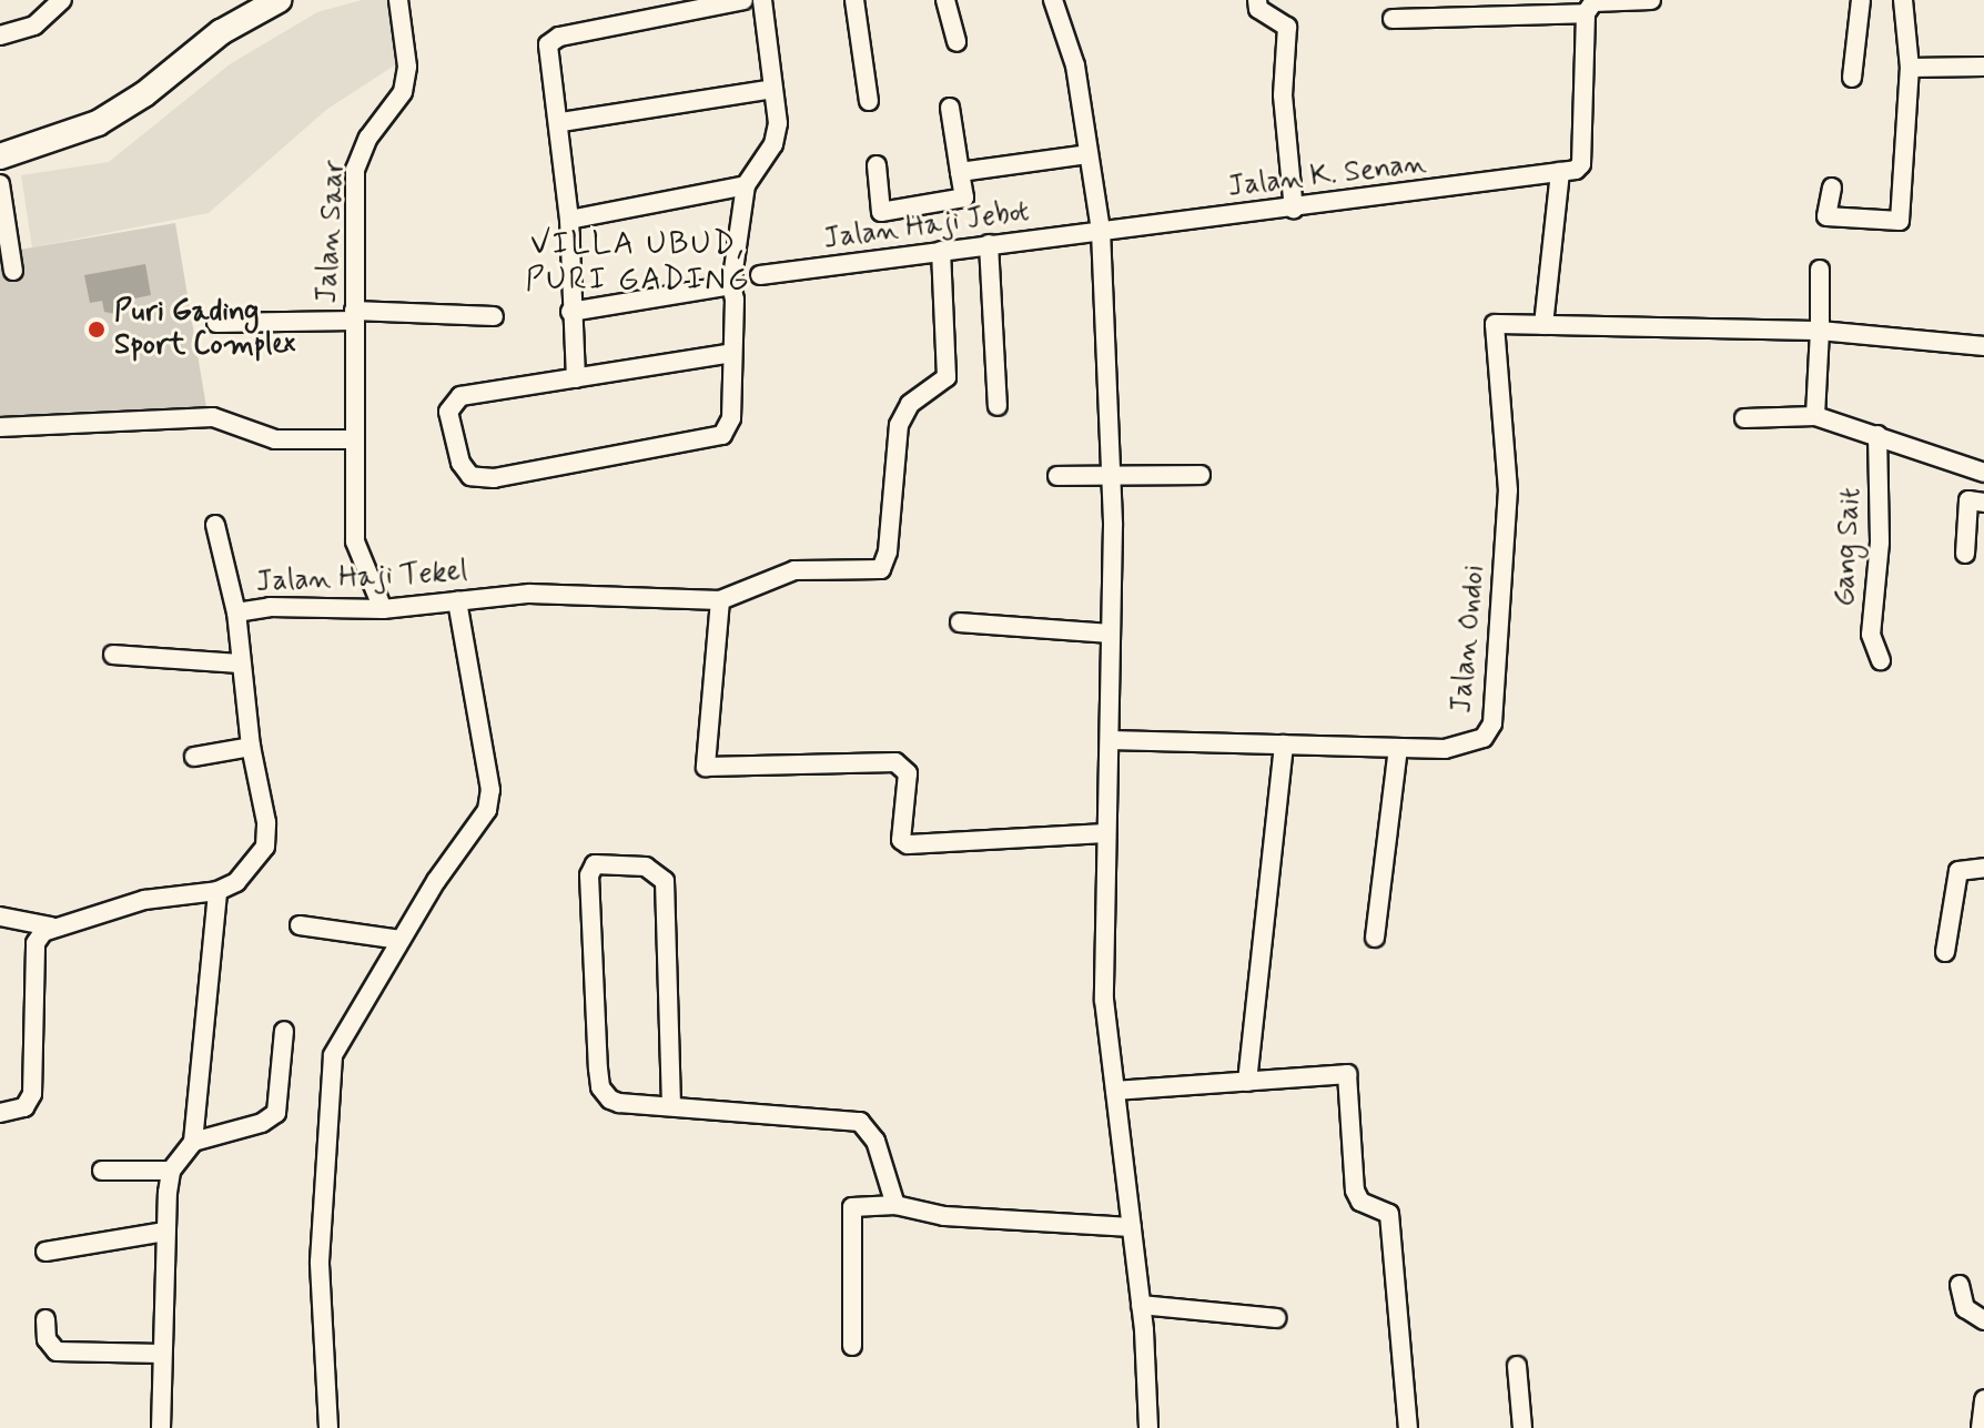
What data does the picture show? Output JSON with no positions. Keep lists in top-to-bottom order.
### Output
{
  "streets": {
    "street": [
      "Jalan K. Senan",
      "Jalan Haji Jebot",
      "Jalan Saar",
      "Gang Sait",
      "Jalan Haji Tekel",
      "Jalan Ondoi"
    ]
  },
  "crossings": [
    ["Jalan K. Senan", "Jalan Haji Jebot"],
    ["Jalan Haji Jebot", "Jalan Haji Tekel"],
    ["Jalan Saar", "Jalan Haji Tekel"]
  ],
  "districts": ["VILLA UBUD, PURI GADING"],
  "places": ["Puri Gading Sport Complex"]
}
